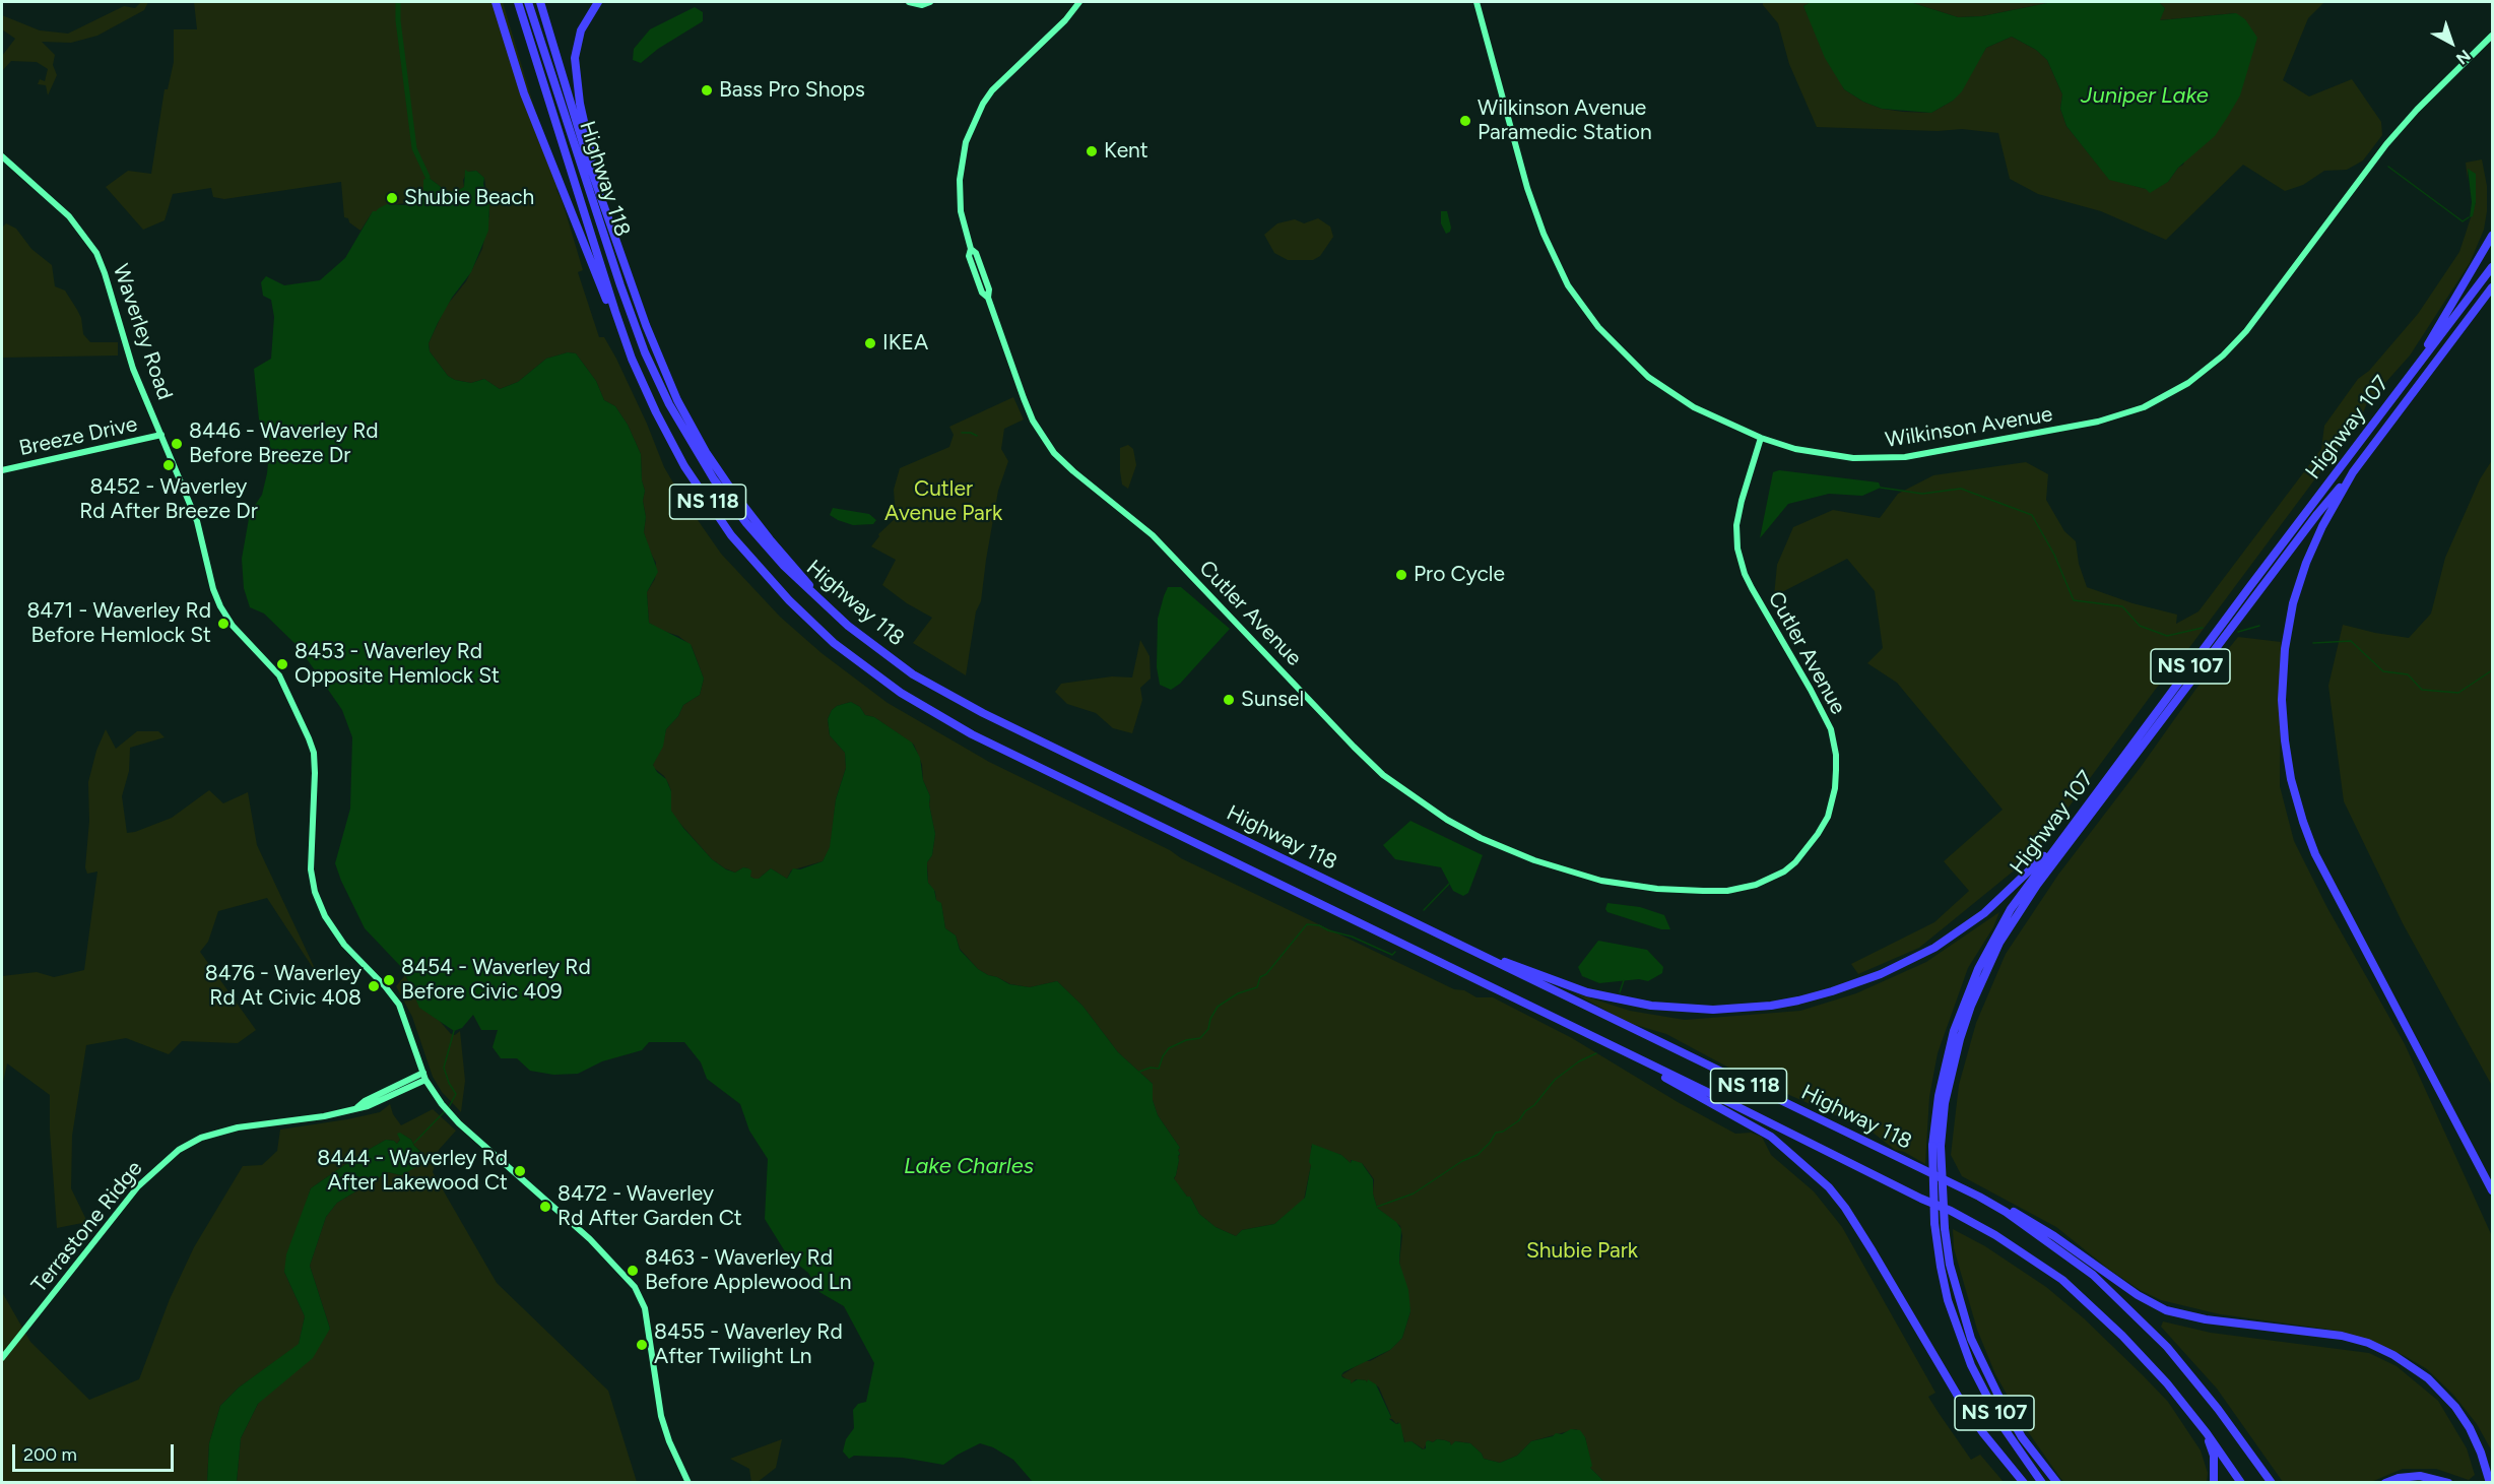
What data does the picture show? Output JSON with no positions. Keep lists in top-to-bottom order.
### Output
{
  "streets": {
    "highway": [
      "Highway 118",
      "Highway 107",
      "NS 118",
      "NS 107"
    ],
    "street": [
      "Waverley Road",
      "Wilkinson Avenue",
      "Breeze Drive",
      "Cutler Avenue",
      "Terrastone Ridge"
    ]
  },
  "crossings": [
    ["Waverley Road", "Breeze Drive"],
    ["Waverley Road", "Terrastone Ridge"],
    ["Wilkinson Avenue", "Cutler Avenue"]
  ],
  "water": ["Juniper Lake", "Lake Charles"],
  "parks": ["Cutler Avenue Park", "Shubie Park"],
  "places": [
    "Bass Pro Shops",
    "Wilkinson Avenue Paramedic Station",
    "Kent",
    "Shubie Beach",
    "IKEA",
    "8446 - Waverley Rd Before Breeze Dr",
    "8452 - Waverley Rd After Breeze Dr",
    "Pro Cycle",
    "8471 - Waverley Rd Before Hemlock St",
    "8453 - Waverley Rd Opposite Hemlock St",
    "Sunsel",
    "8454 - Waverley Rd Before Civic 409",
    "8476 - Waverley Rd At Civic 408",
    "8444 - Waverley Rd After Lakewood Ct",
    "8472 - Waverley Rd After Garden Ct",
    "8463 - Waverley Rd Before Applewood Ln",
    "8455 - Waverley Rd After Twilight Ln"
  ],
  "scale_bar": "200 m",
  "north": "bottom right"
}
